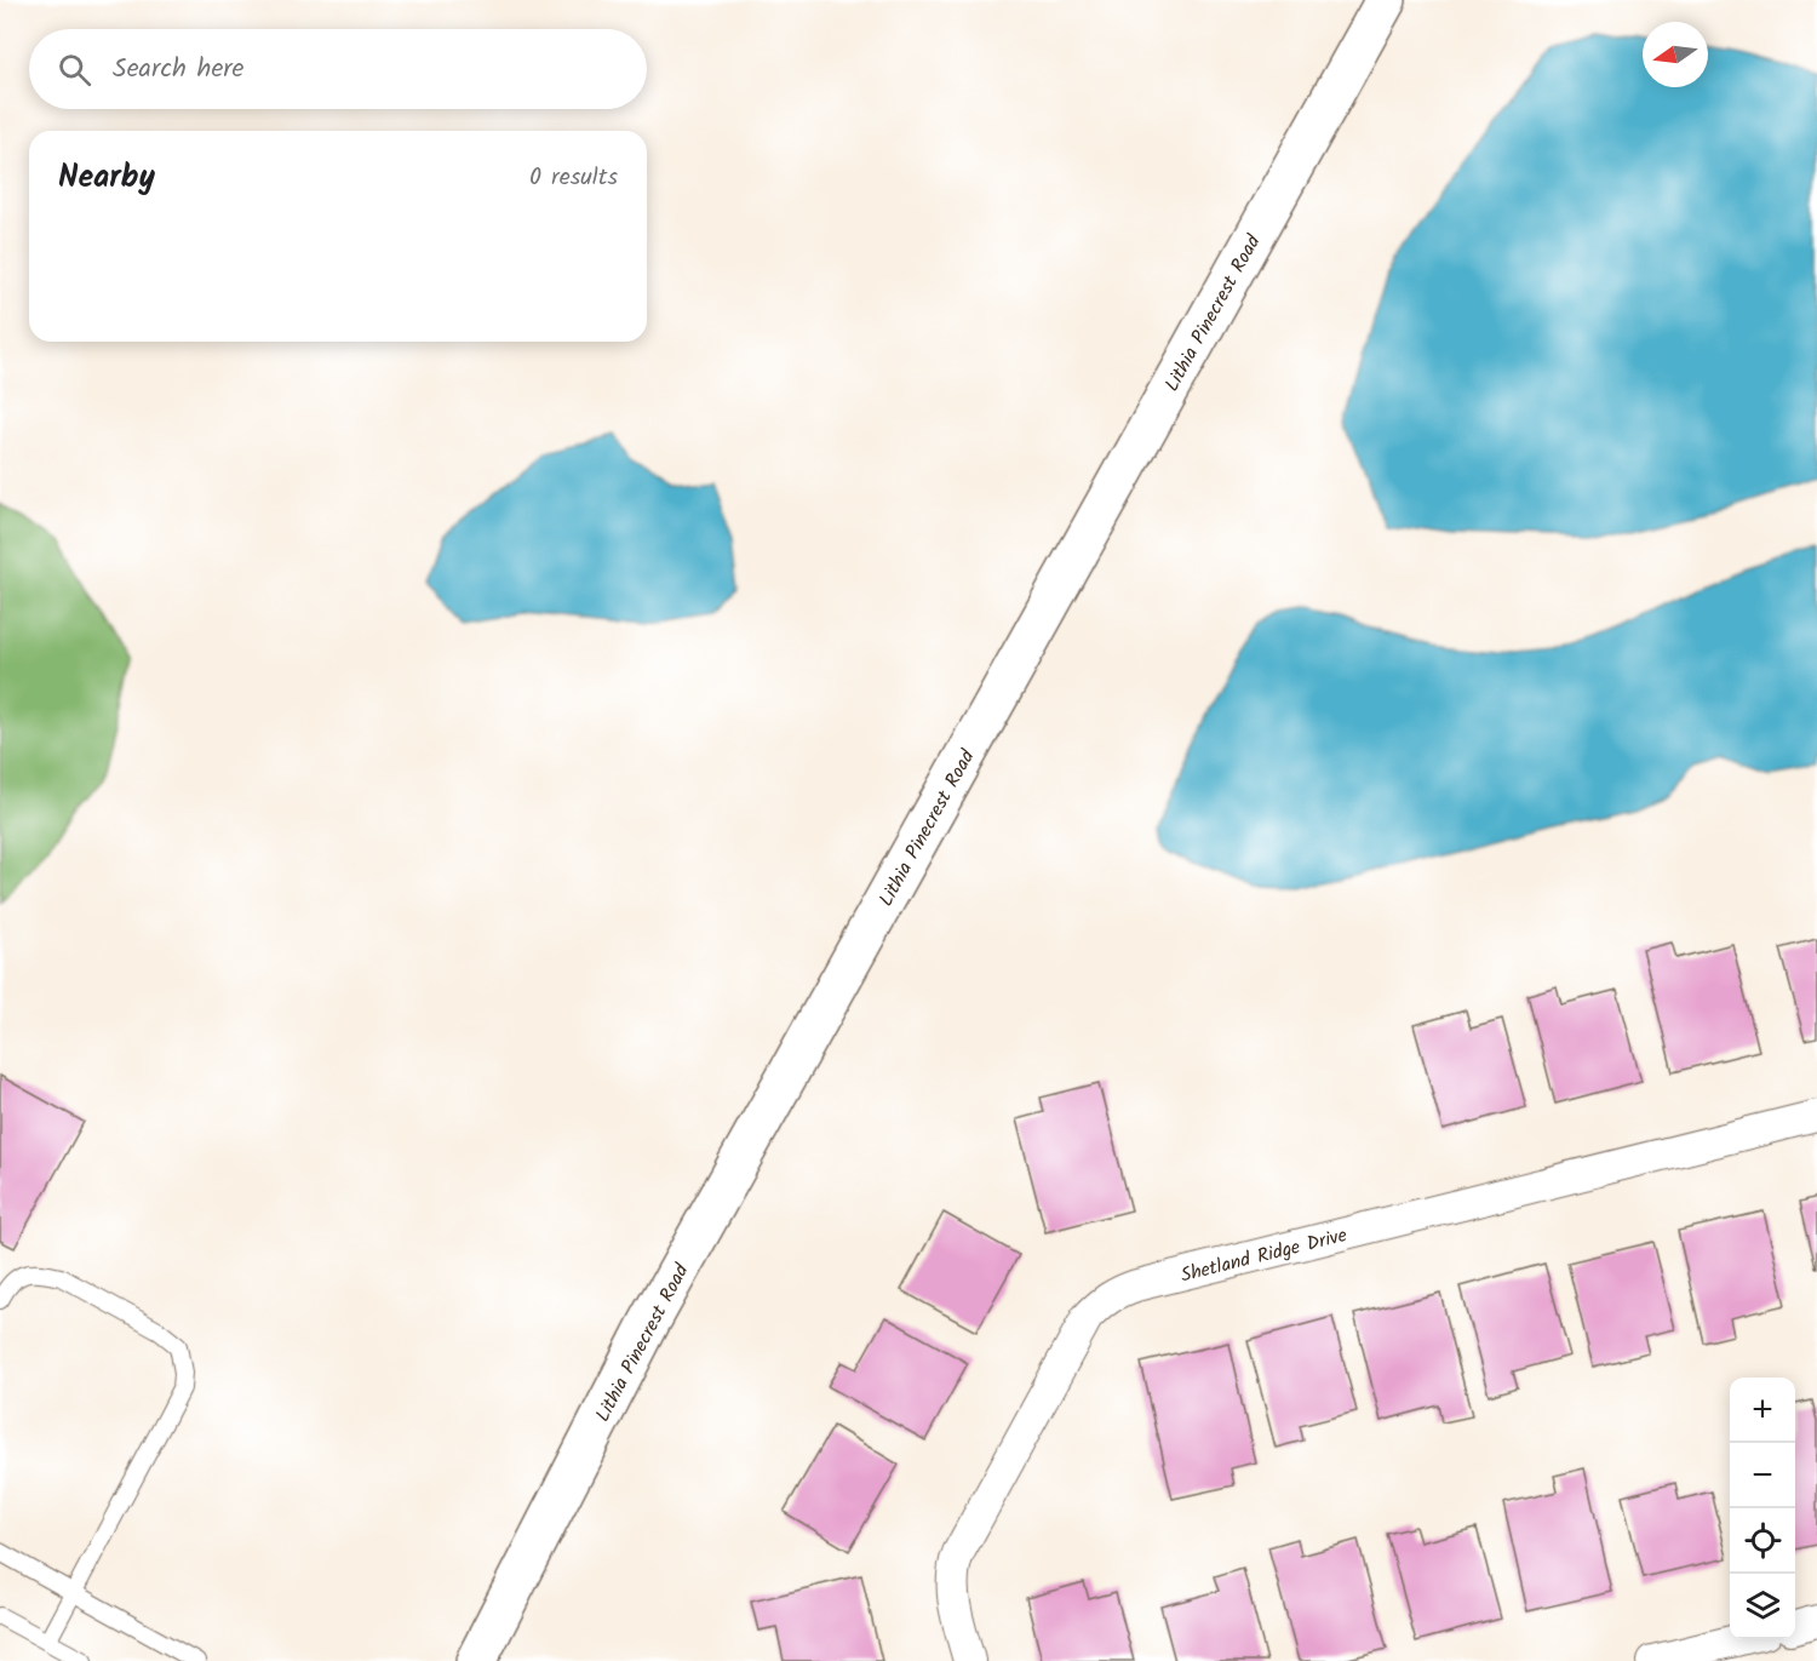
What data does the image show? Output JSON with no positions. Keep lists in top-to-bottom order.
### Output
{
  "streets": {
    "main road": ["Lithia Pinecrest Road"],
    "street": ["Shetland Ridge Drive"]
  },
  "north": "left",
  "page": {
    "search": "Search here",
    "heading": ["Nearby", "0 results"],
    "map_buttons": ["+", "−"]
  }
}
